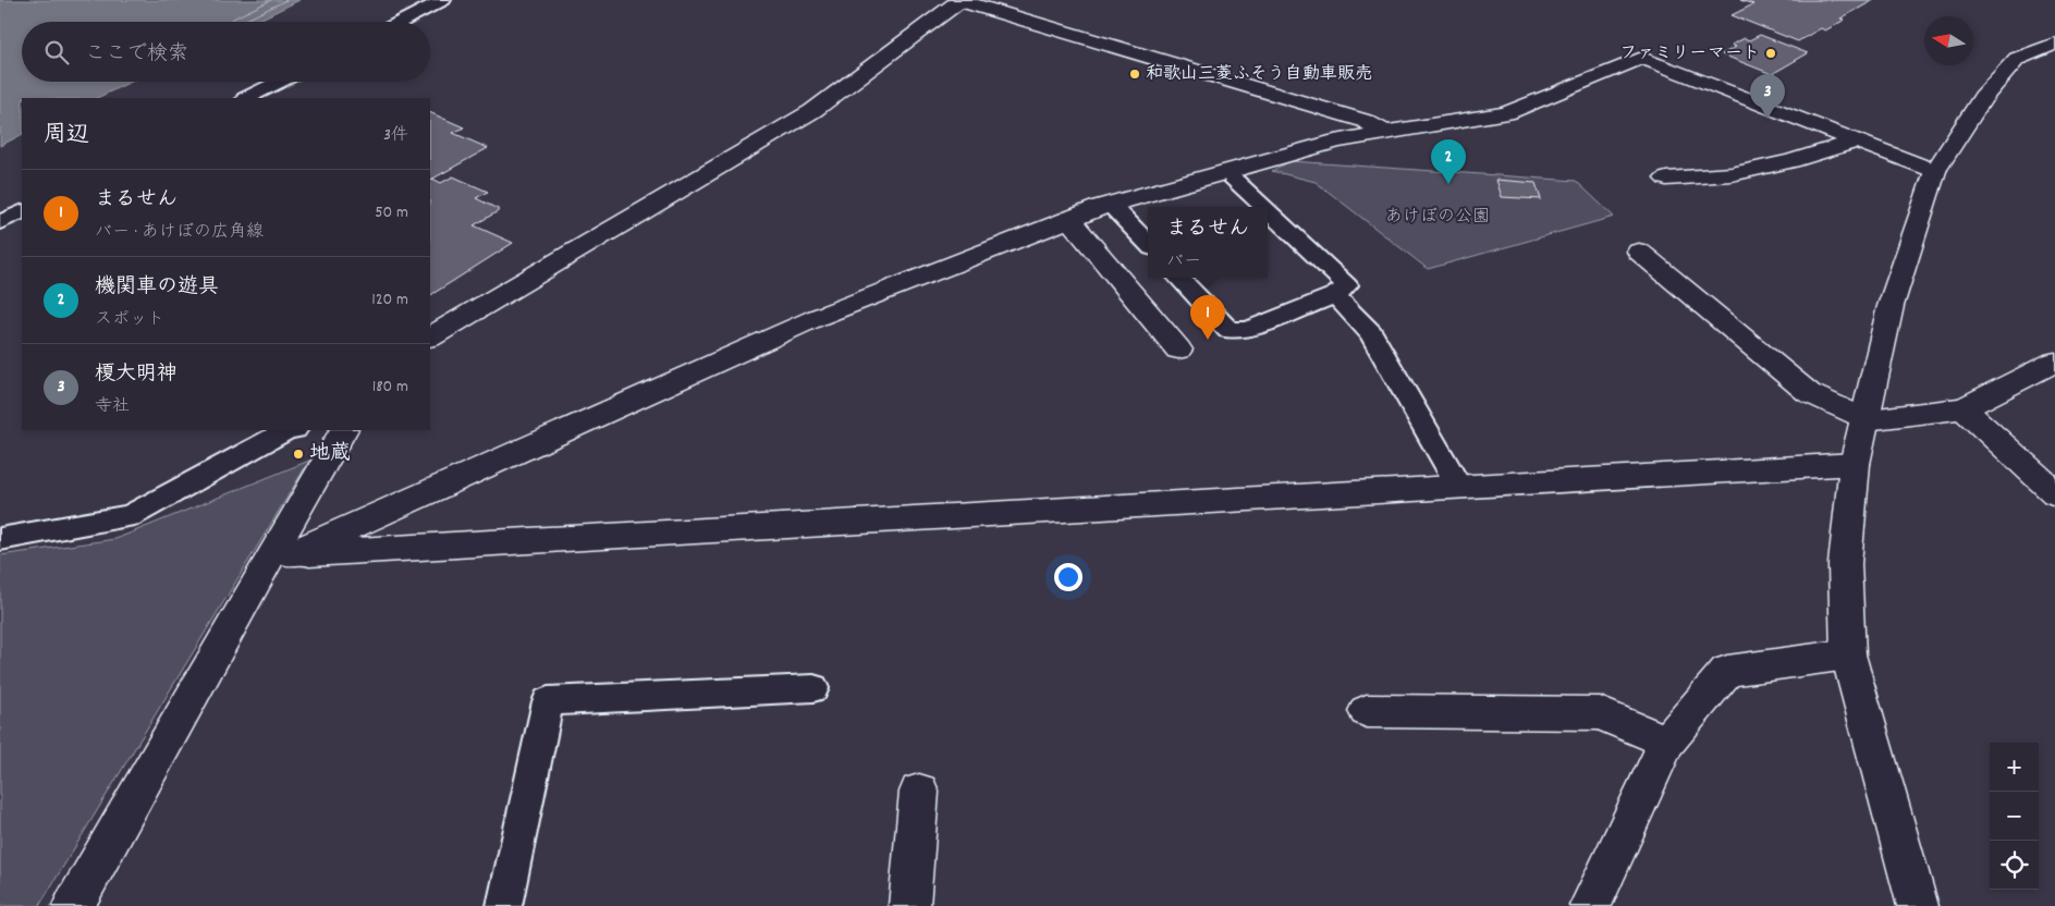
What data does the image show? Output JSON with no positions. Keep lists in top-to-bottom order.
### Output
{
  "parks": ["あけぼの公園"],
  "places": ["ファミリーマート", "和歌山三菱ふそう自動車販売", "地蔵"],
  "north": "left",
  "page": {
    "search": "ここで検索",
    "pins": ["3", "2", "1"],
    "heading": ["周辺", "3件"],
    "list": [
      {
        "mark": "1",
        "name": "まるせん",
        "note": "バー · あけぼの広角線",
        "value": "50 m"
      },
      {
        "mark": "2",
        "name": "機関車の遊具",
        "note": "スポット",
        "value": "120 m"
      },
      {
        "mark": "3",
        "name": "榎大明神",
        "note": "寺社",
        "value": "180 m"
      }
    ],
    "popup": ["まるせん", "バー"],
    "map_buttons": ["+", "−"]
  }
}
